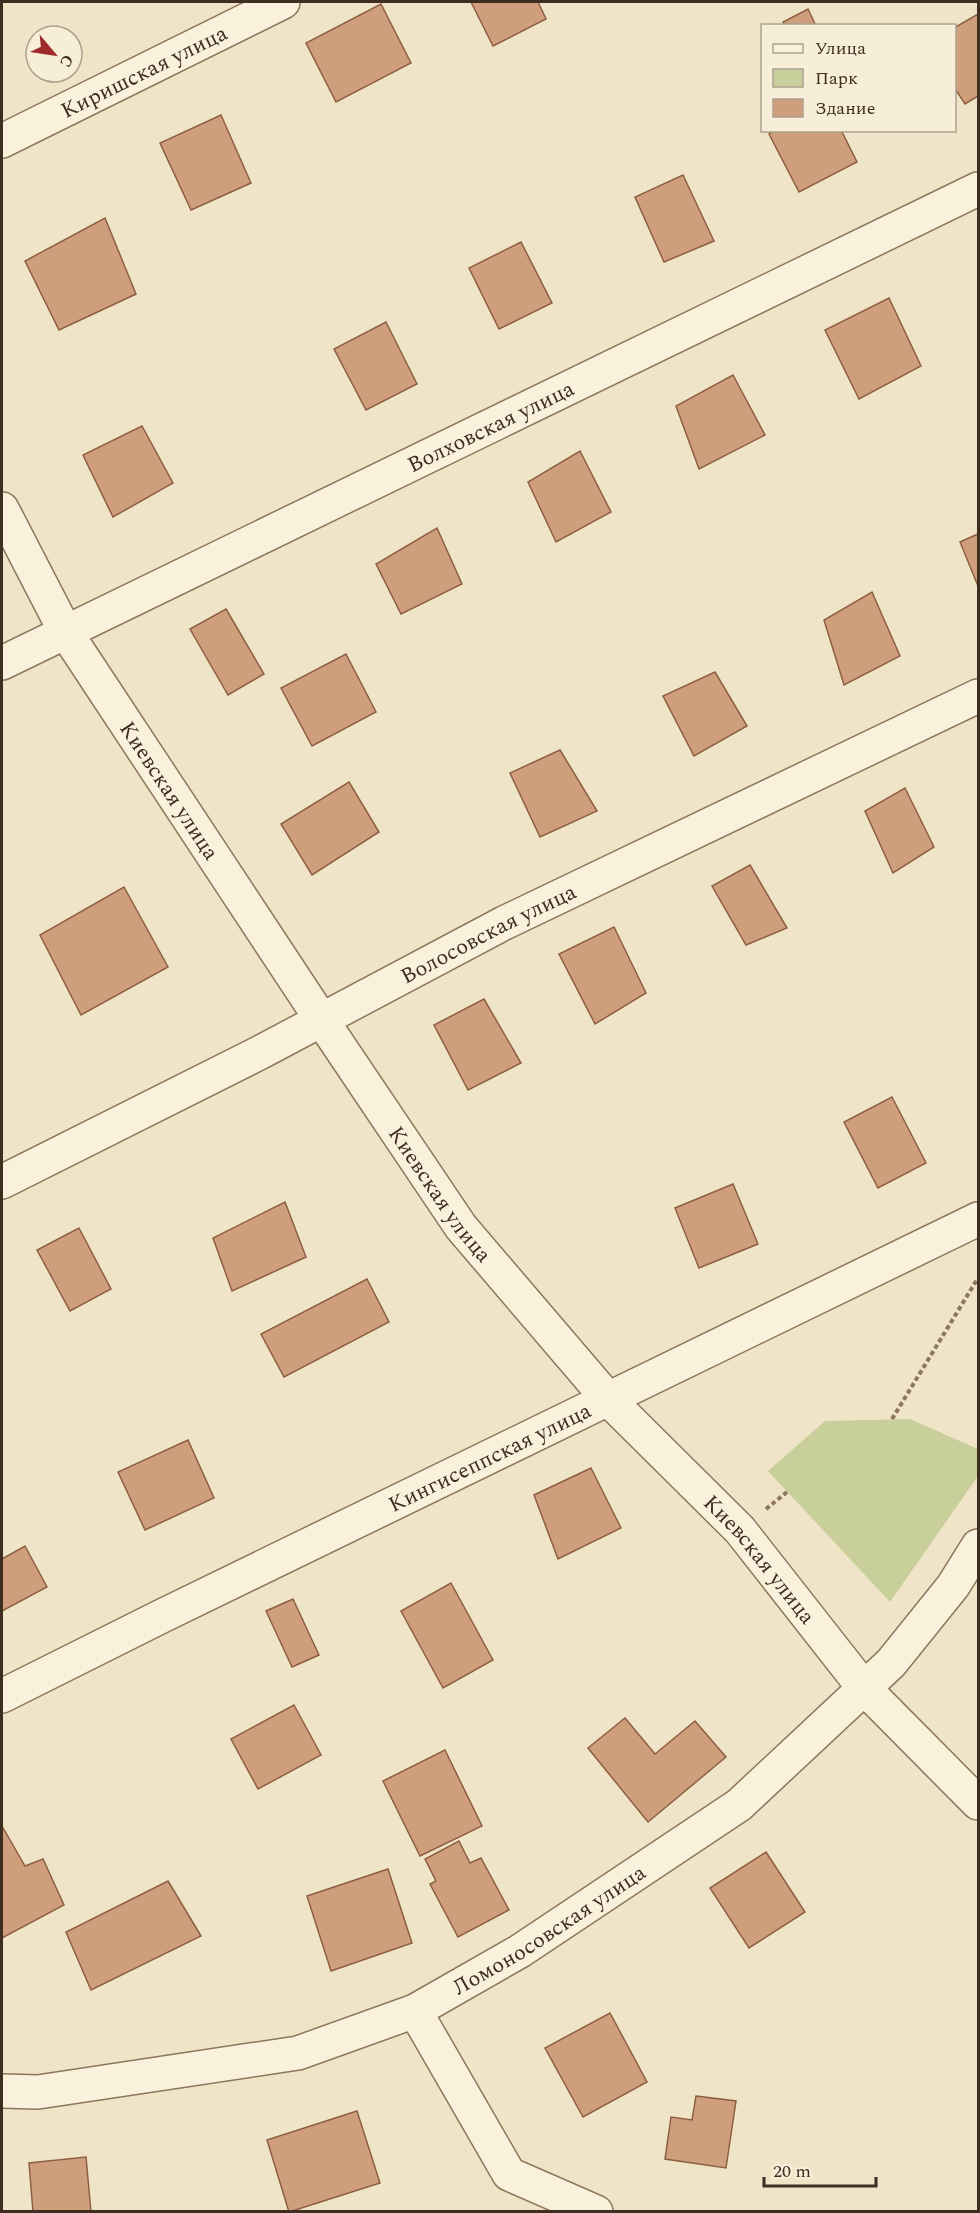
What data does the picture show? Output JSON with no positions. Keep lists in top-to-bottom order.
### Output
{
  "streets": {
    "street": [
      "Киришская улица",
      "Волховская улица",
      "Киевская улица",
      "Волосовская улица",
      "Кингисеппская улица",
      "Ломоносовская улица"
    ]
  },
  "crossings": [
    ["Волховская улица", "Киевская улица"],
    ["Киевская улица", "Волосовская улица"],
    ["Киевская улица", "Кингисеппская улица"],
    ["Киевская улица", "Ломоносовская улица"]
  ],
  "legend": ["Улица", "Парк", "Здание"],
  "scale_bar": "20 m",
  "north": "bottom right"
}
